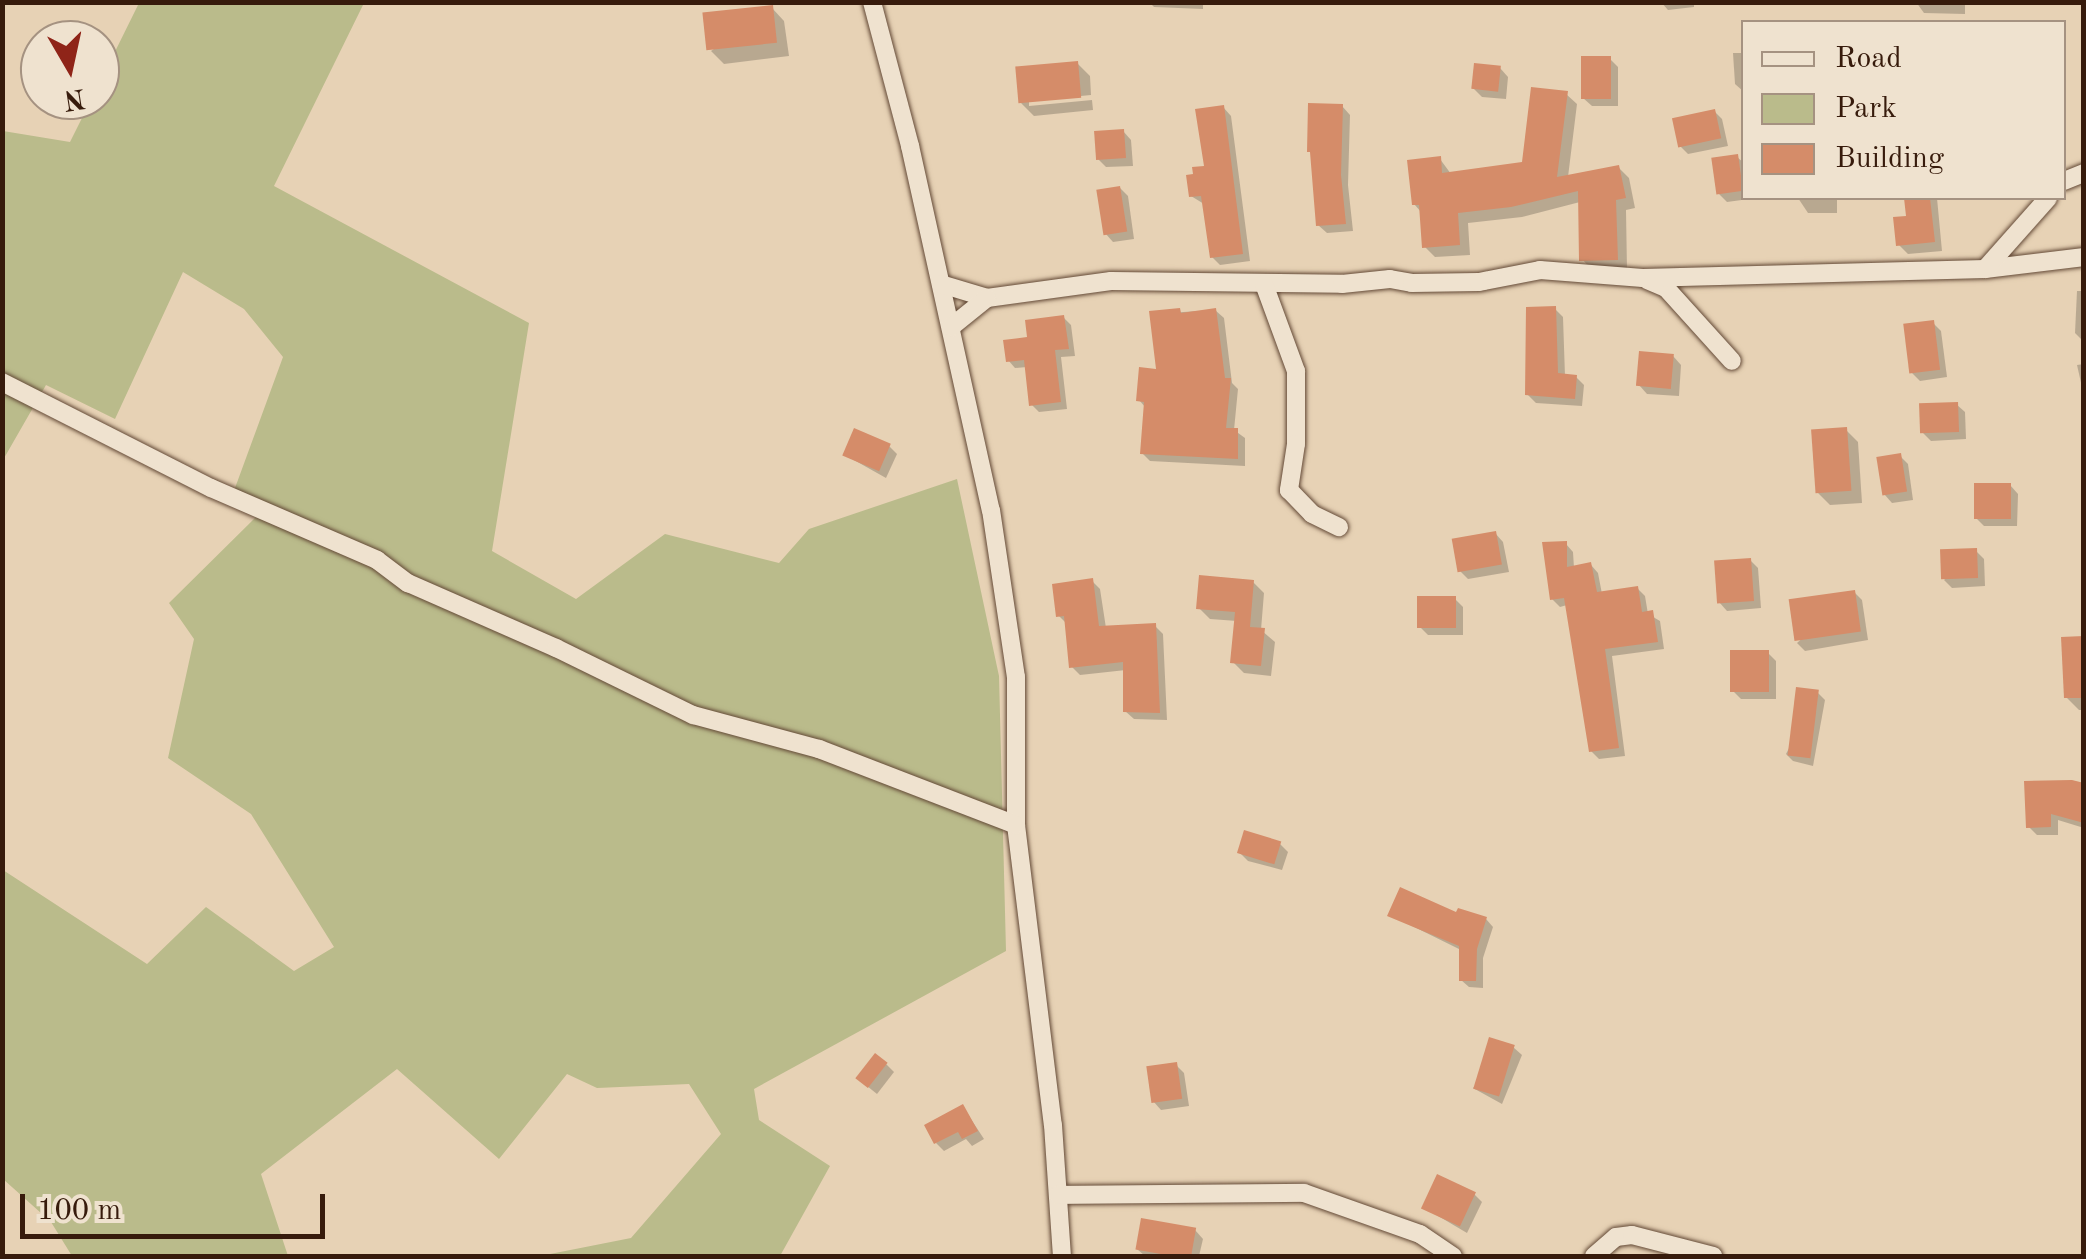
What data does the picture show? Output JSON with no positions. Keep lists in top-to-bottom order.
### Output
{
  "legend": ["Road", "Park", "Building"],
  "scale_bar": "100 m",
  "north": "bottom"
}
